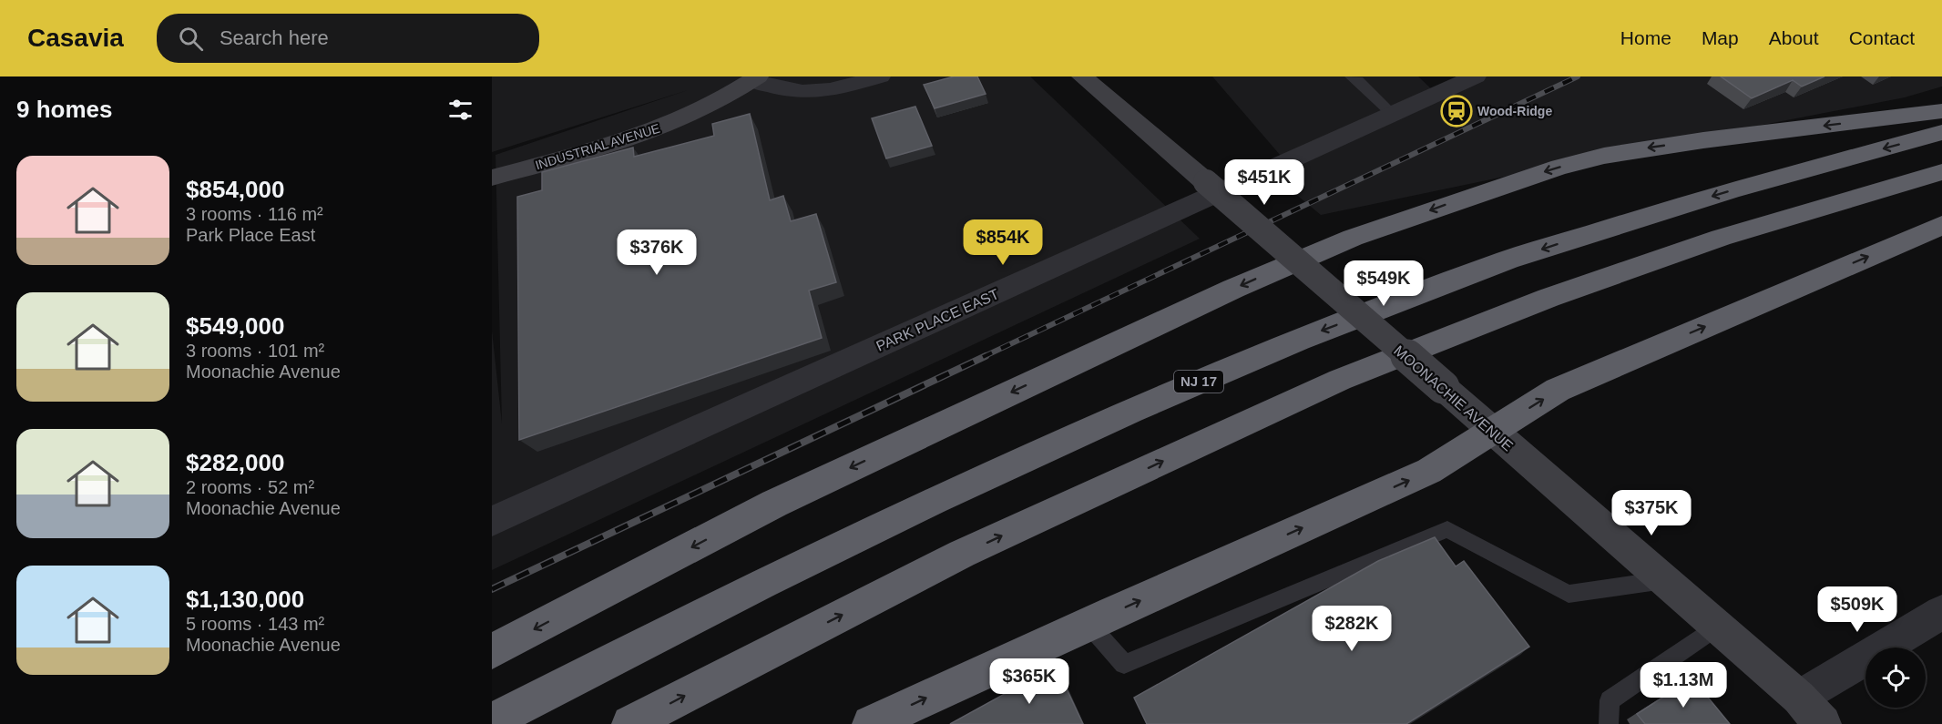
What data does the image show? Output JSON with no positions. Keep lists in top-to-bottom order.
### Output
{
  "streets": {
    "highway": ["NJ 17"],
    "main road": ["INDUSTRIAL AVENUE", "MOONACHIE AVENUE"],
    "street": ["PARK PLACE EAST"]
  },
  "places": {
    "station": ["Wood-Ridge"]
  },
  "page": {
    "header": "Casavia",
    "search": "Search here",
    "nav": [
      "Home",
      "Map",
      "About",
      "Contact"
    ],
    "heading": "9 homes",
    "list": [
      {
        "name": "$854,000",
        "note": "3 rooms · 116 m² · Park Place East"
      },
      {
        "name": "$549,000",
        "note": "3 rooms · 101 m² · Moonachie Avenue"
      },
      {
        "name": "$282,000",
        "note": "2 rooms · 52 m² · Moonachie Avenue"
      },
      {
        "name": "$1,130,000",
        "note": "5 rooms · 143 m² · Moonachie Avenue"
      }
    ],
    "price": [
      "$451K",
      "$854K",
      "$376K",
      "$549K",
      "$375K",
      "$509K",
      "$282K",
      "$365K",
      "$1.13M"
    ]
  }
}
